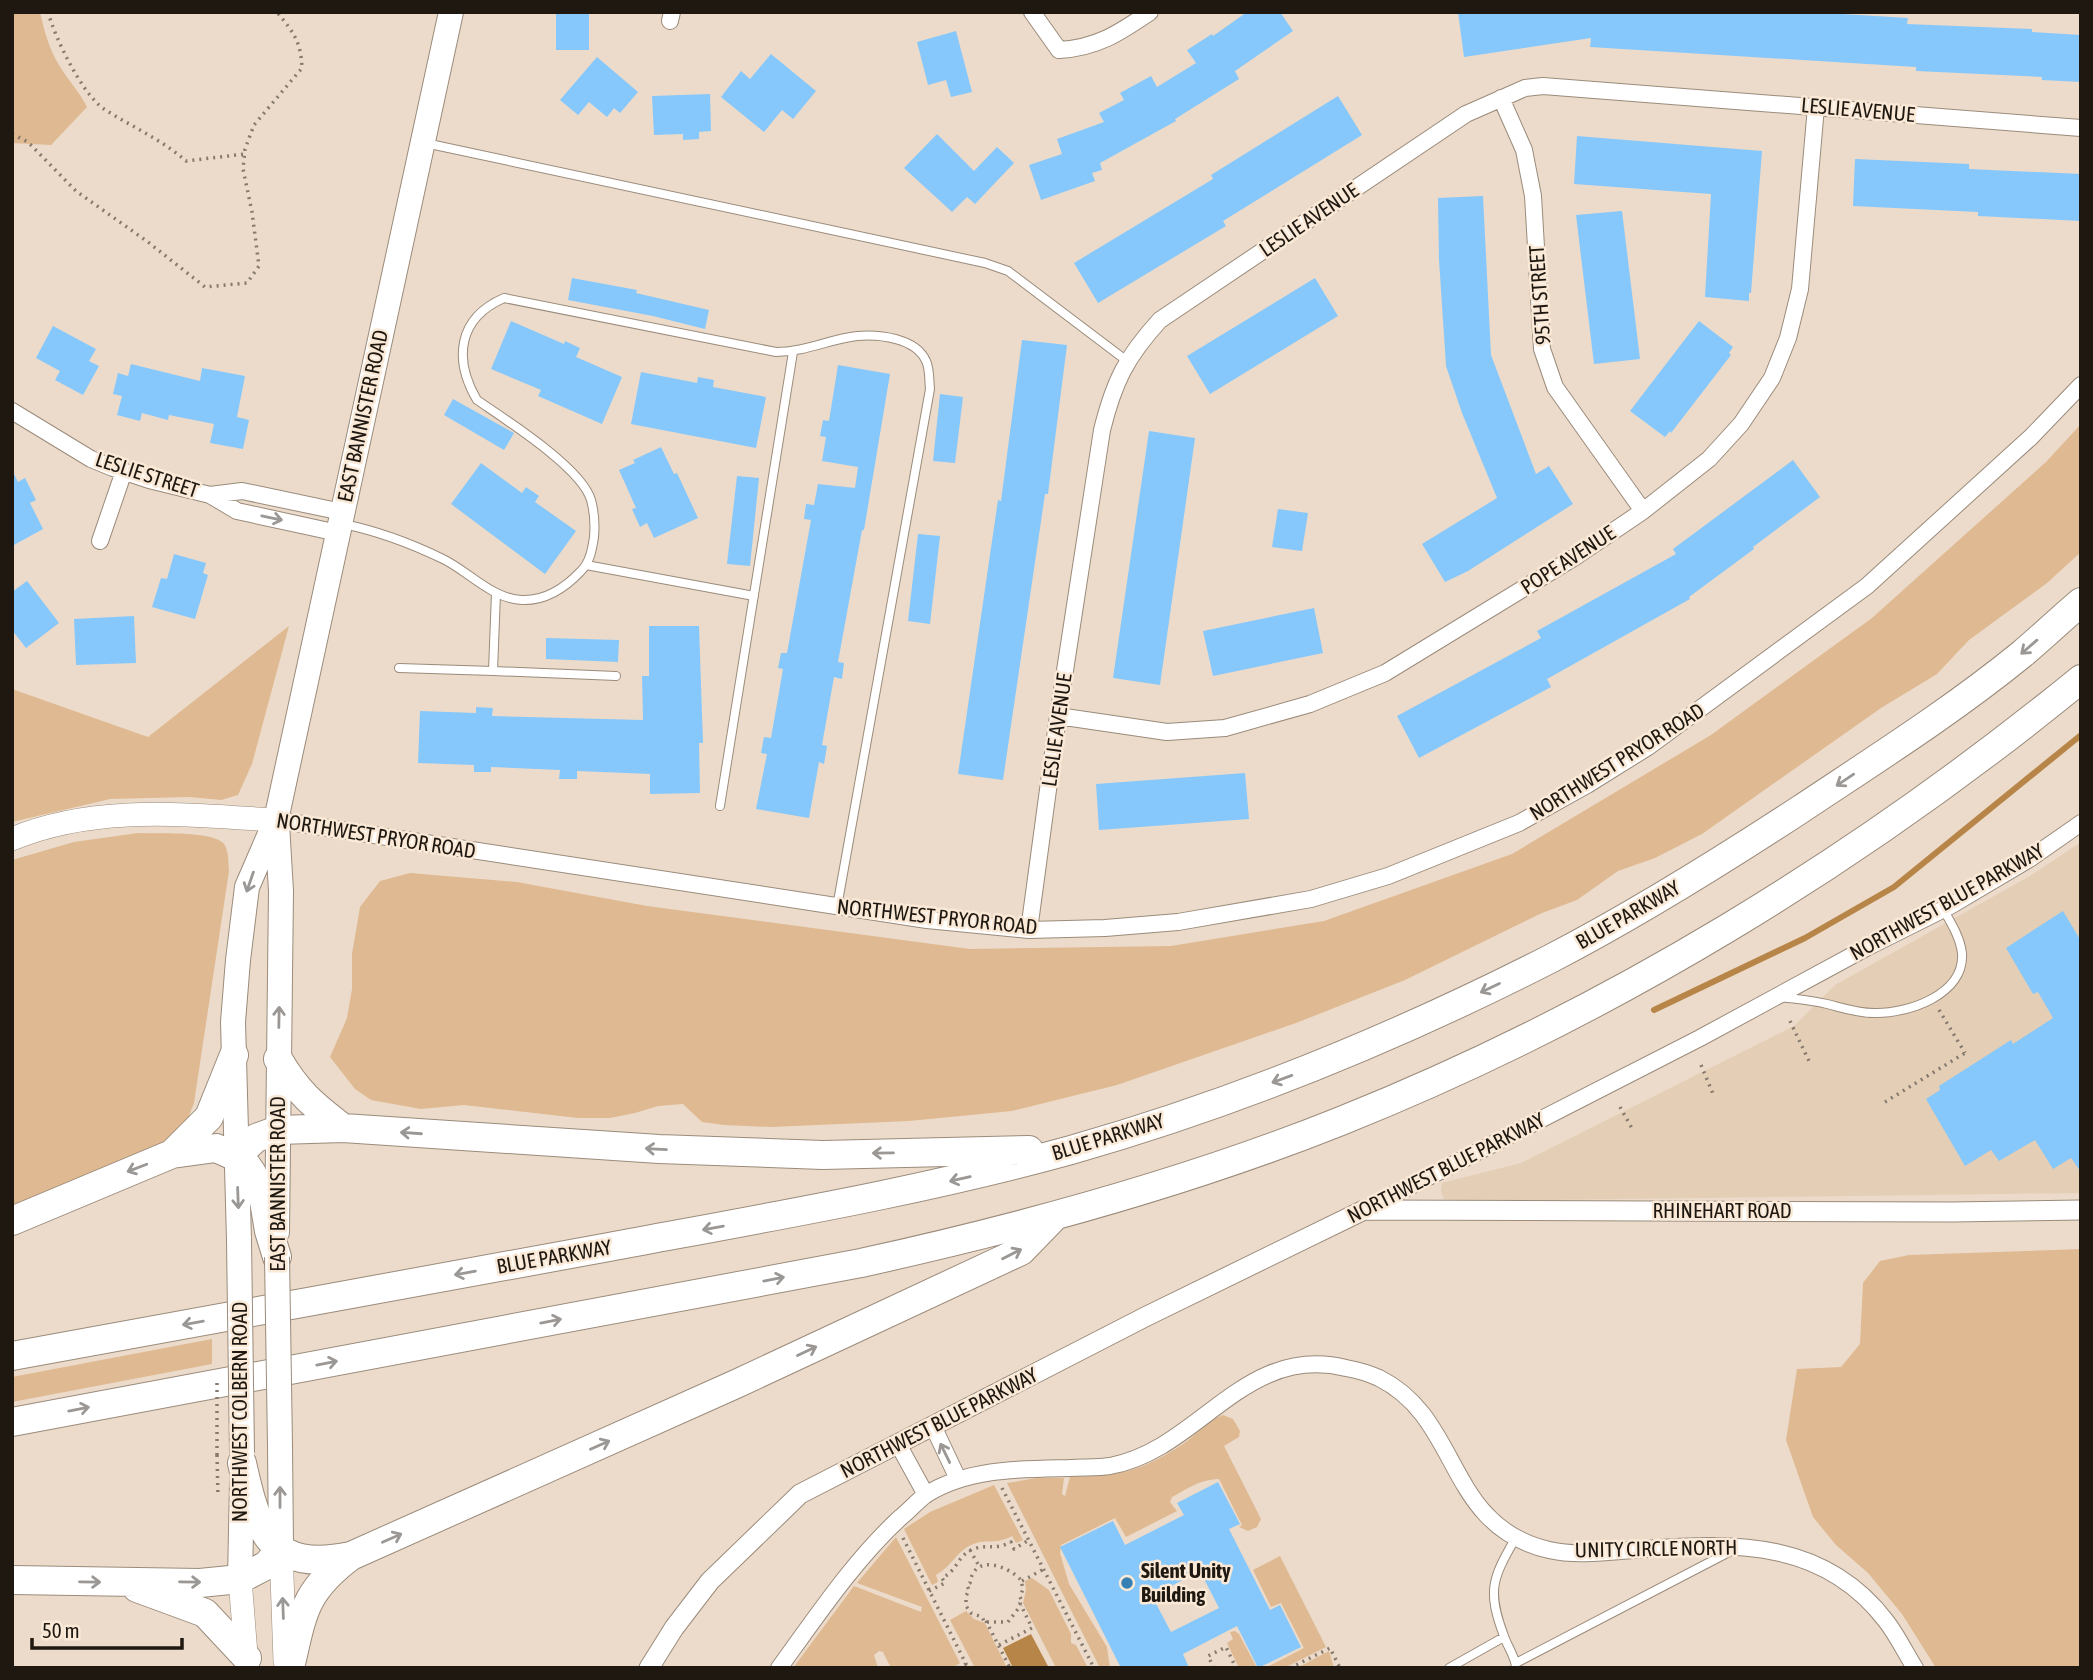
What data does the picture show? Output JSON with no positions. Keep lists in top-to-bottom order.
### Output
{
  "streets": {
    "highway": ["BLUE PARKWAY"],
    "main road": ["EAST BANNISTER ROAD", "NORTHWEST PRYOR ROAD", "NORTHWEST COLBERN ROAD"],
    "street": [
      "LESLIE AVENUE",
      "95TH STREET",
      "LESLIE STREET",
      "POPE AVENUE",
      "NORTHWEST BLUE PARKWAY",
      "RHINEHART ROAD",
      "UNITY CIRCLE NORTH"
    ]
  },
  "crossings": [
    ["LESLIE AVENUE", "95TH STREET"],
    ["LESLIE AVENUE", "POPE AVENUE"],
    ["LESLIE AVENUE", "NORTHWEST PRYOR ROAD"],
    ["95TH STREET", "POPE AVENUE"],
    ["EAST BANNISTER ROAD", "LESLIE STREET"],
    ["EAST BANNISTER ROAD", "NORTHWEST PRYOR ROAD"],
    ["EAST BANNISTER ROAD", "NORTHWEST COLBERN ROAD"],
    ["NORTHWEST BLUE PARKWAY", "RHINEHART ROAD"]
  ],
  "one_way": ["NORTHWEST COLBERN ROAD"],
  "places": ["Silent Unity Building"],
  "scale_bar": "50 m"
}
